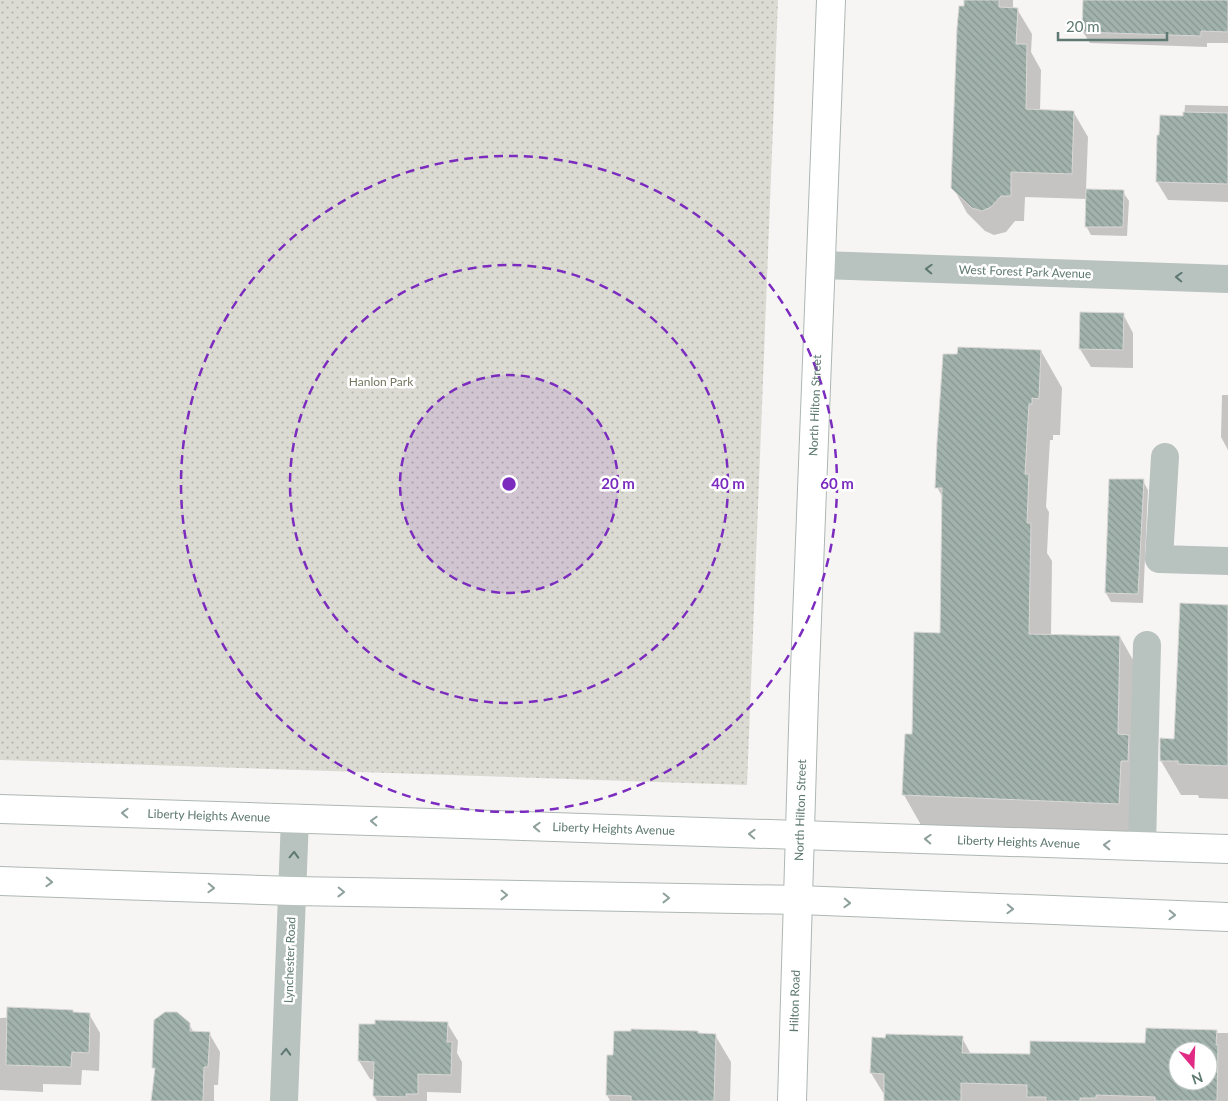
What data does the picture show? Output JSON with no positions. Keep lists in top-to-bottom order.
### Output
{
  "streets": {
    "main road": ["North Hilton Street", "Liberty Heights Avenue", "Hilton Road"],
    "street": ["West Forest Park Avenue", "Lynchester Road"]
  },
  "crossings": [
    ["West Forest Park Avenue", "North Hilton Street"],
    ["North Hilton Street", "Liberty Heights Avenue"],
    ["North Hilton Street", "Hilton Road"],
    ["Liberty Heights Avenue", "Lynchester Road"]
  ],
  "one_way": ["West Forest Park Avenue", "Lynchester Road"],
  "parks": ["Hanlon Park"],
  "scale_bar": "20 m",
  "north": "bottom",
  "rings": ["20 m", "40 m", "60 m"]
}
